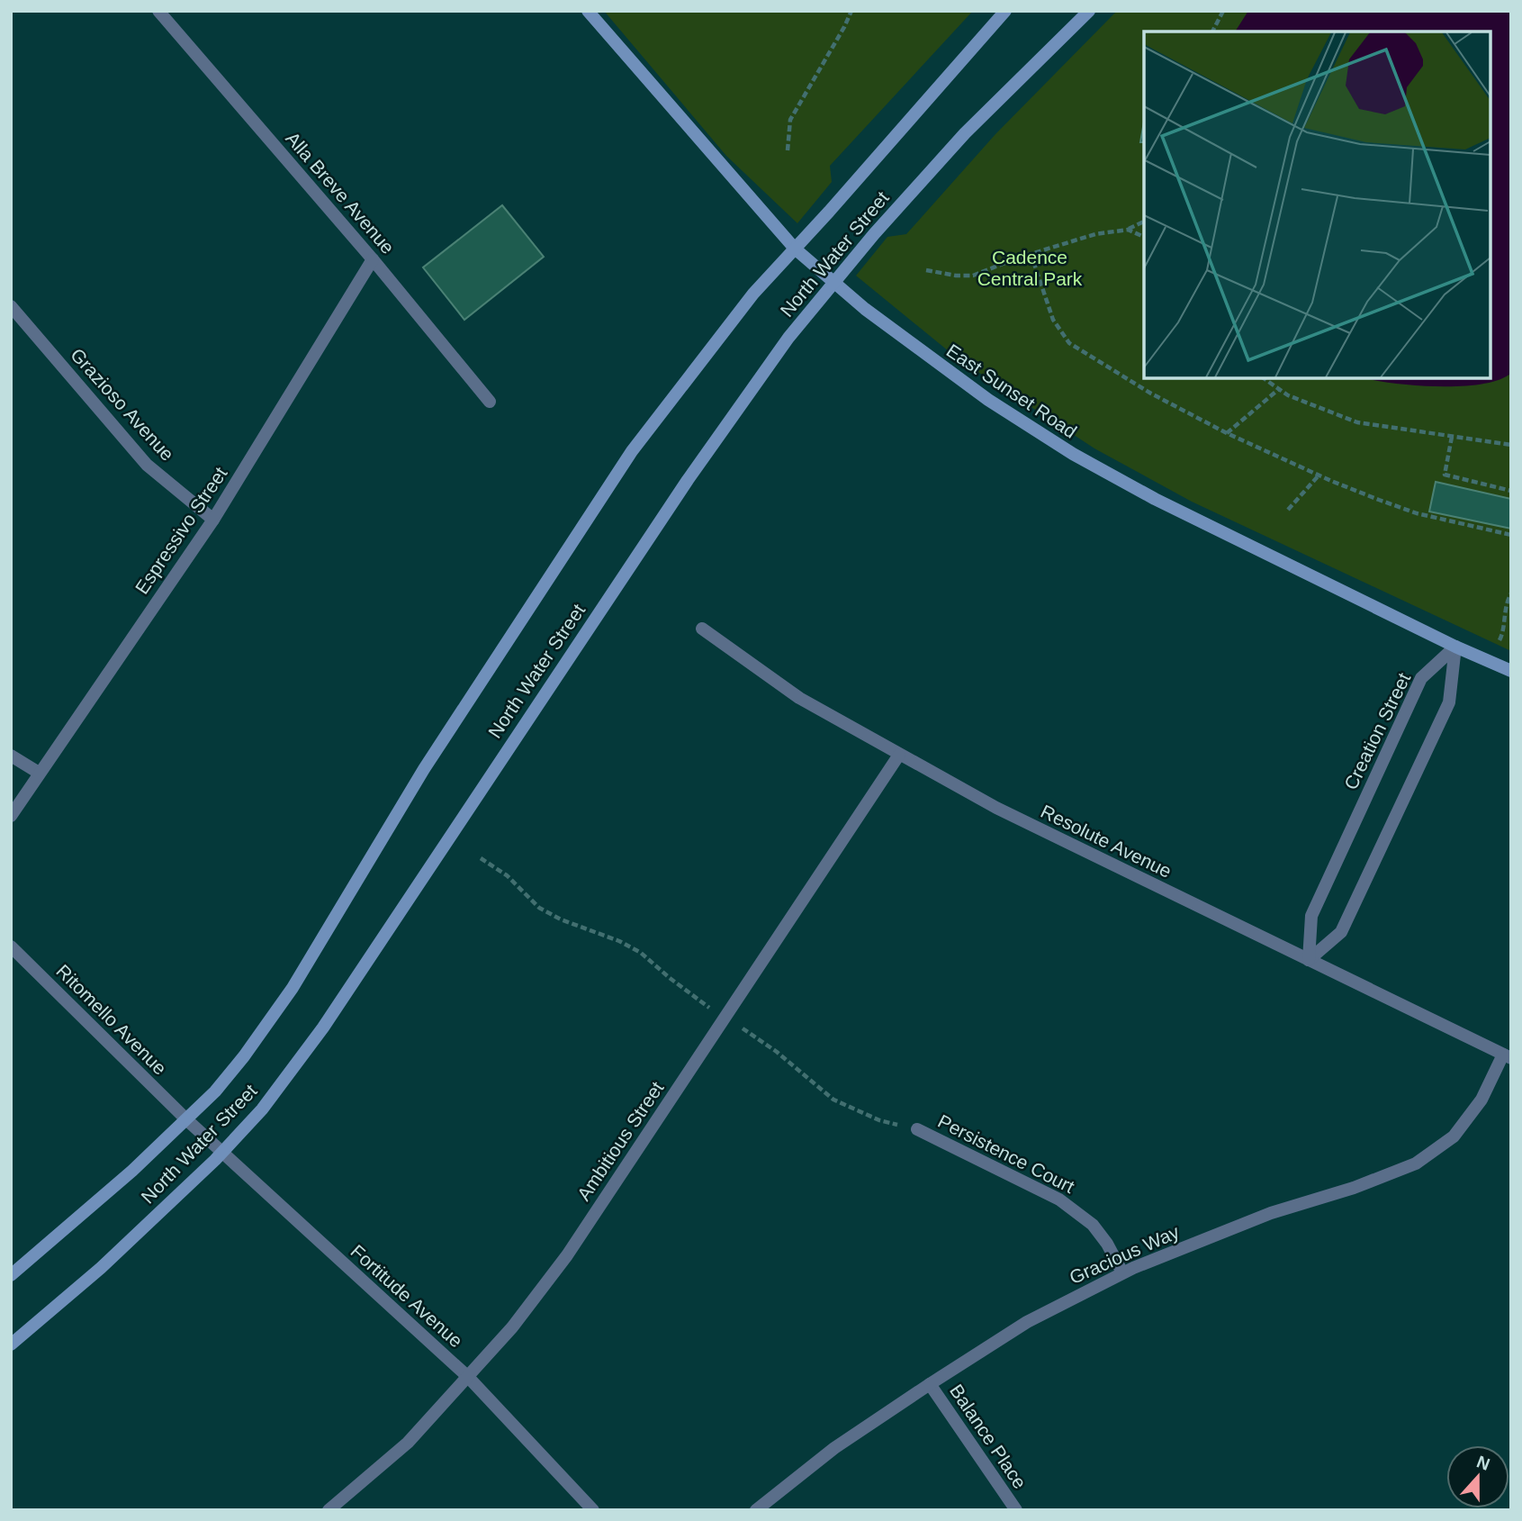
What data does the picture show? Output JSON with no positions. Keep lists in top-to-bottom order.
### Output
{
  "streets": {
    "main road": ["North Water Street", "East Sunset Road"],
    "street": [
      "Alla Breve Avenue",
      "Grazioso Avenue",
      "Espressivo Street",
      "Creation Street",
      "Resolute Avenue",
      "Ritomello Avenue",
      "Ambitious Street",
      "Persistence Court",
      "Gracious Way",
      "Fortitude Avenue",
      "Balance Place"
    ]
  },
  "crossings": [
    ["Alla Breve Avenue", "Espressivo Street"],
    ["North Water Street", "East Sunset Road"],
    ["North Water Street", "Ritomello Avenue"],
    ["North Water Street", "Fortitude Avenue"],
    ["East Sunset Road", "Creation Street"],
    ["Grazioso Avenue", "Espressivo Street"],
    ["Creation Street", "Resolute Avenue"],
    ["Resolute Avenue", "Ambitious Street"],
    ["Resolute Avenue", "Gracious Way"],
    ["Ritomello Avenue", "Fortitude Avenue"],
    ["Ambitious Street", "Fortitude Avenue"],
    ["Persistence Court", "Gracious Way"],
    ["Gracious Way", "Balance Place"]
  ],
  "parks": ["Cadence Central Park"],
  "north": "top"
}
